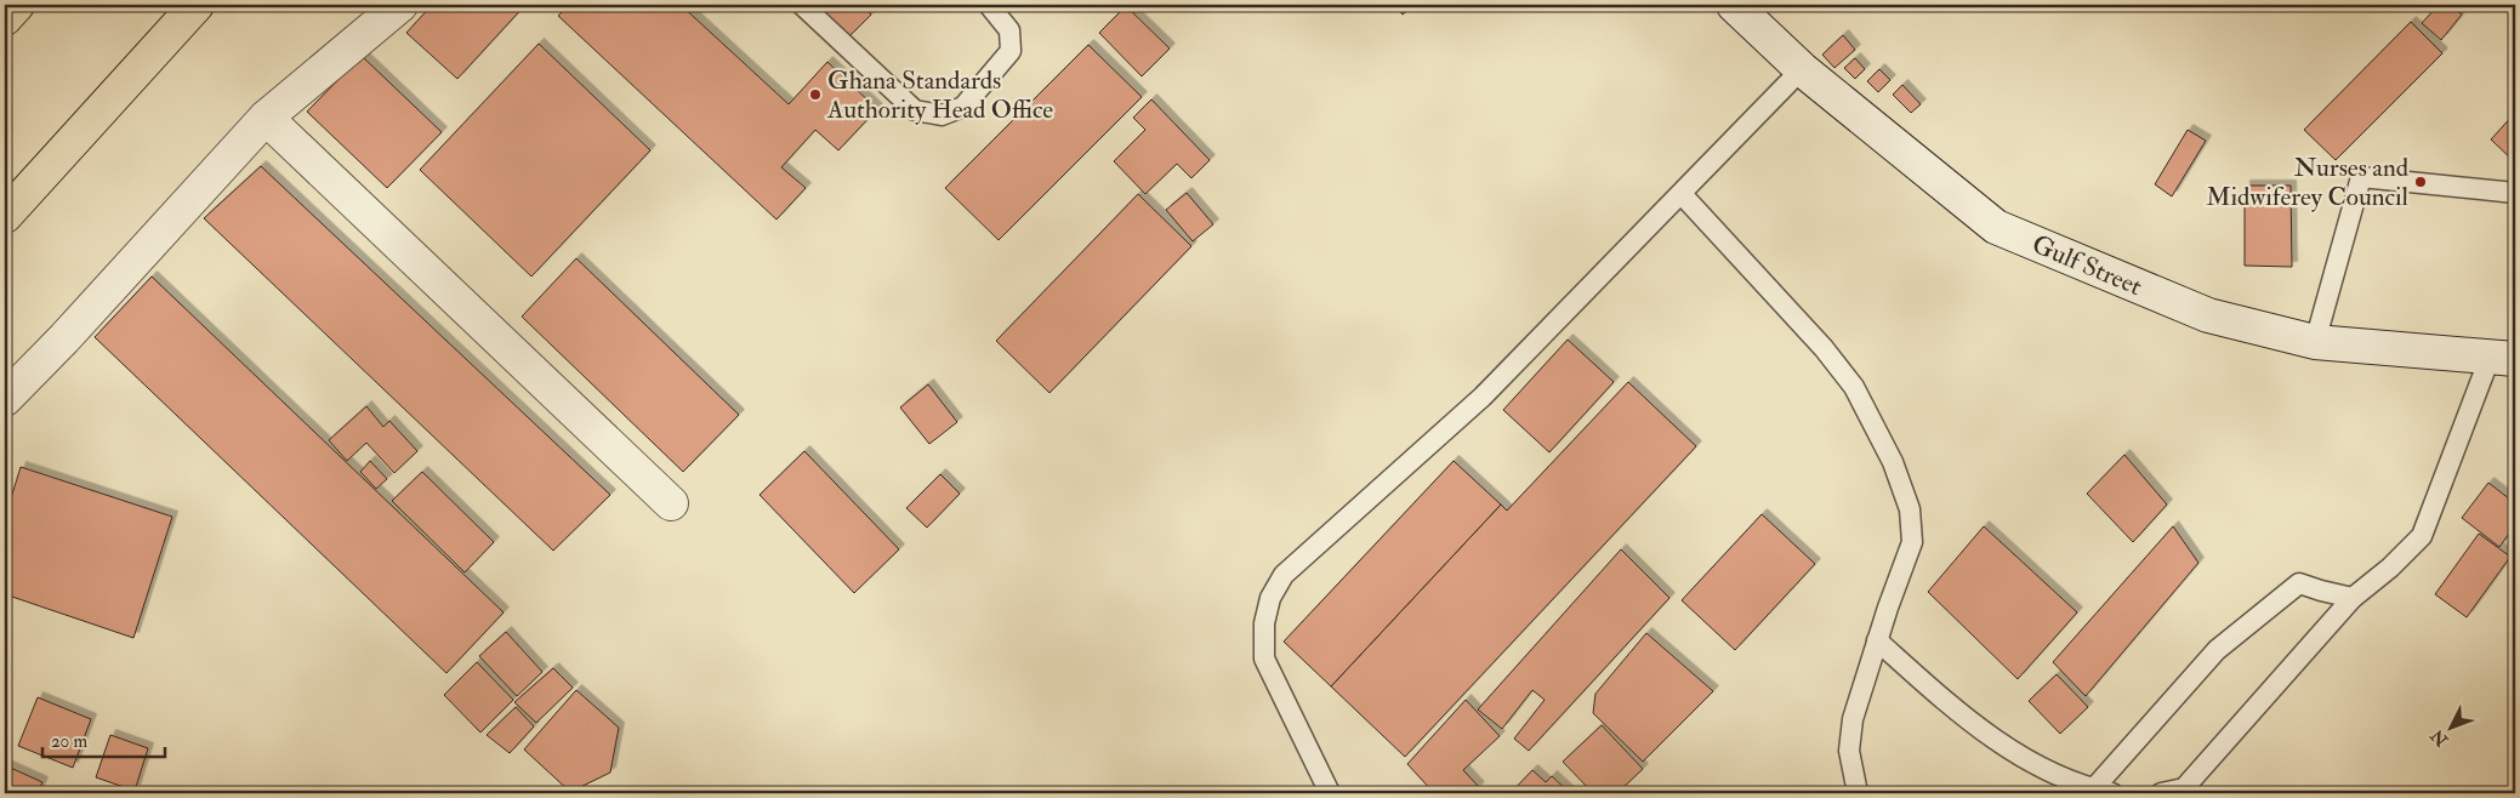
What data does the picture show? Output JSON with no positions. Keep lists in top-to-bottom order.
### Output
{
  "streets": {
    "street": ["Gulf Street"]
  },
  "places": ["Ghana Standards Authority Head Office", "Nurses and Midwiferey Council"],
  "scale_bar": "20 m",
  "north": "bottom left"
}
